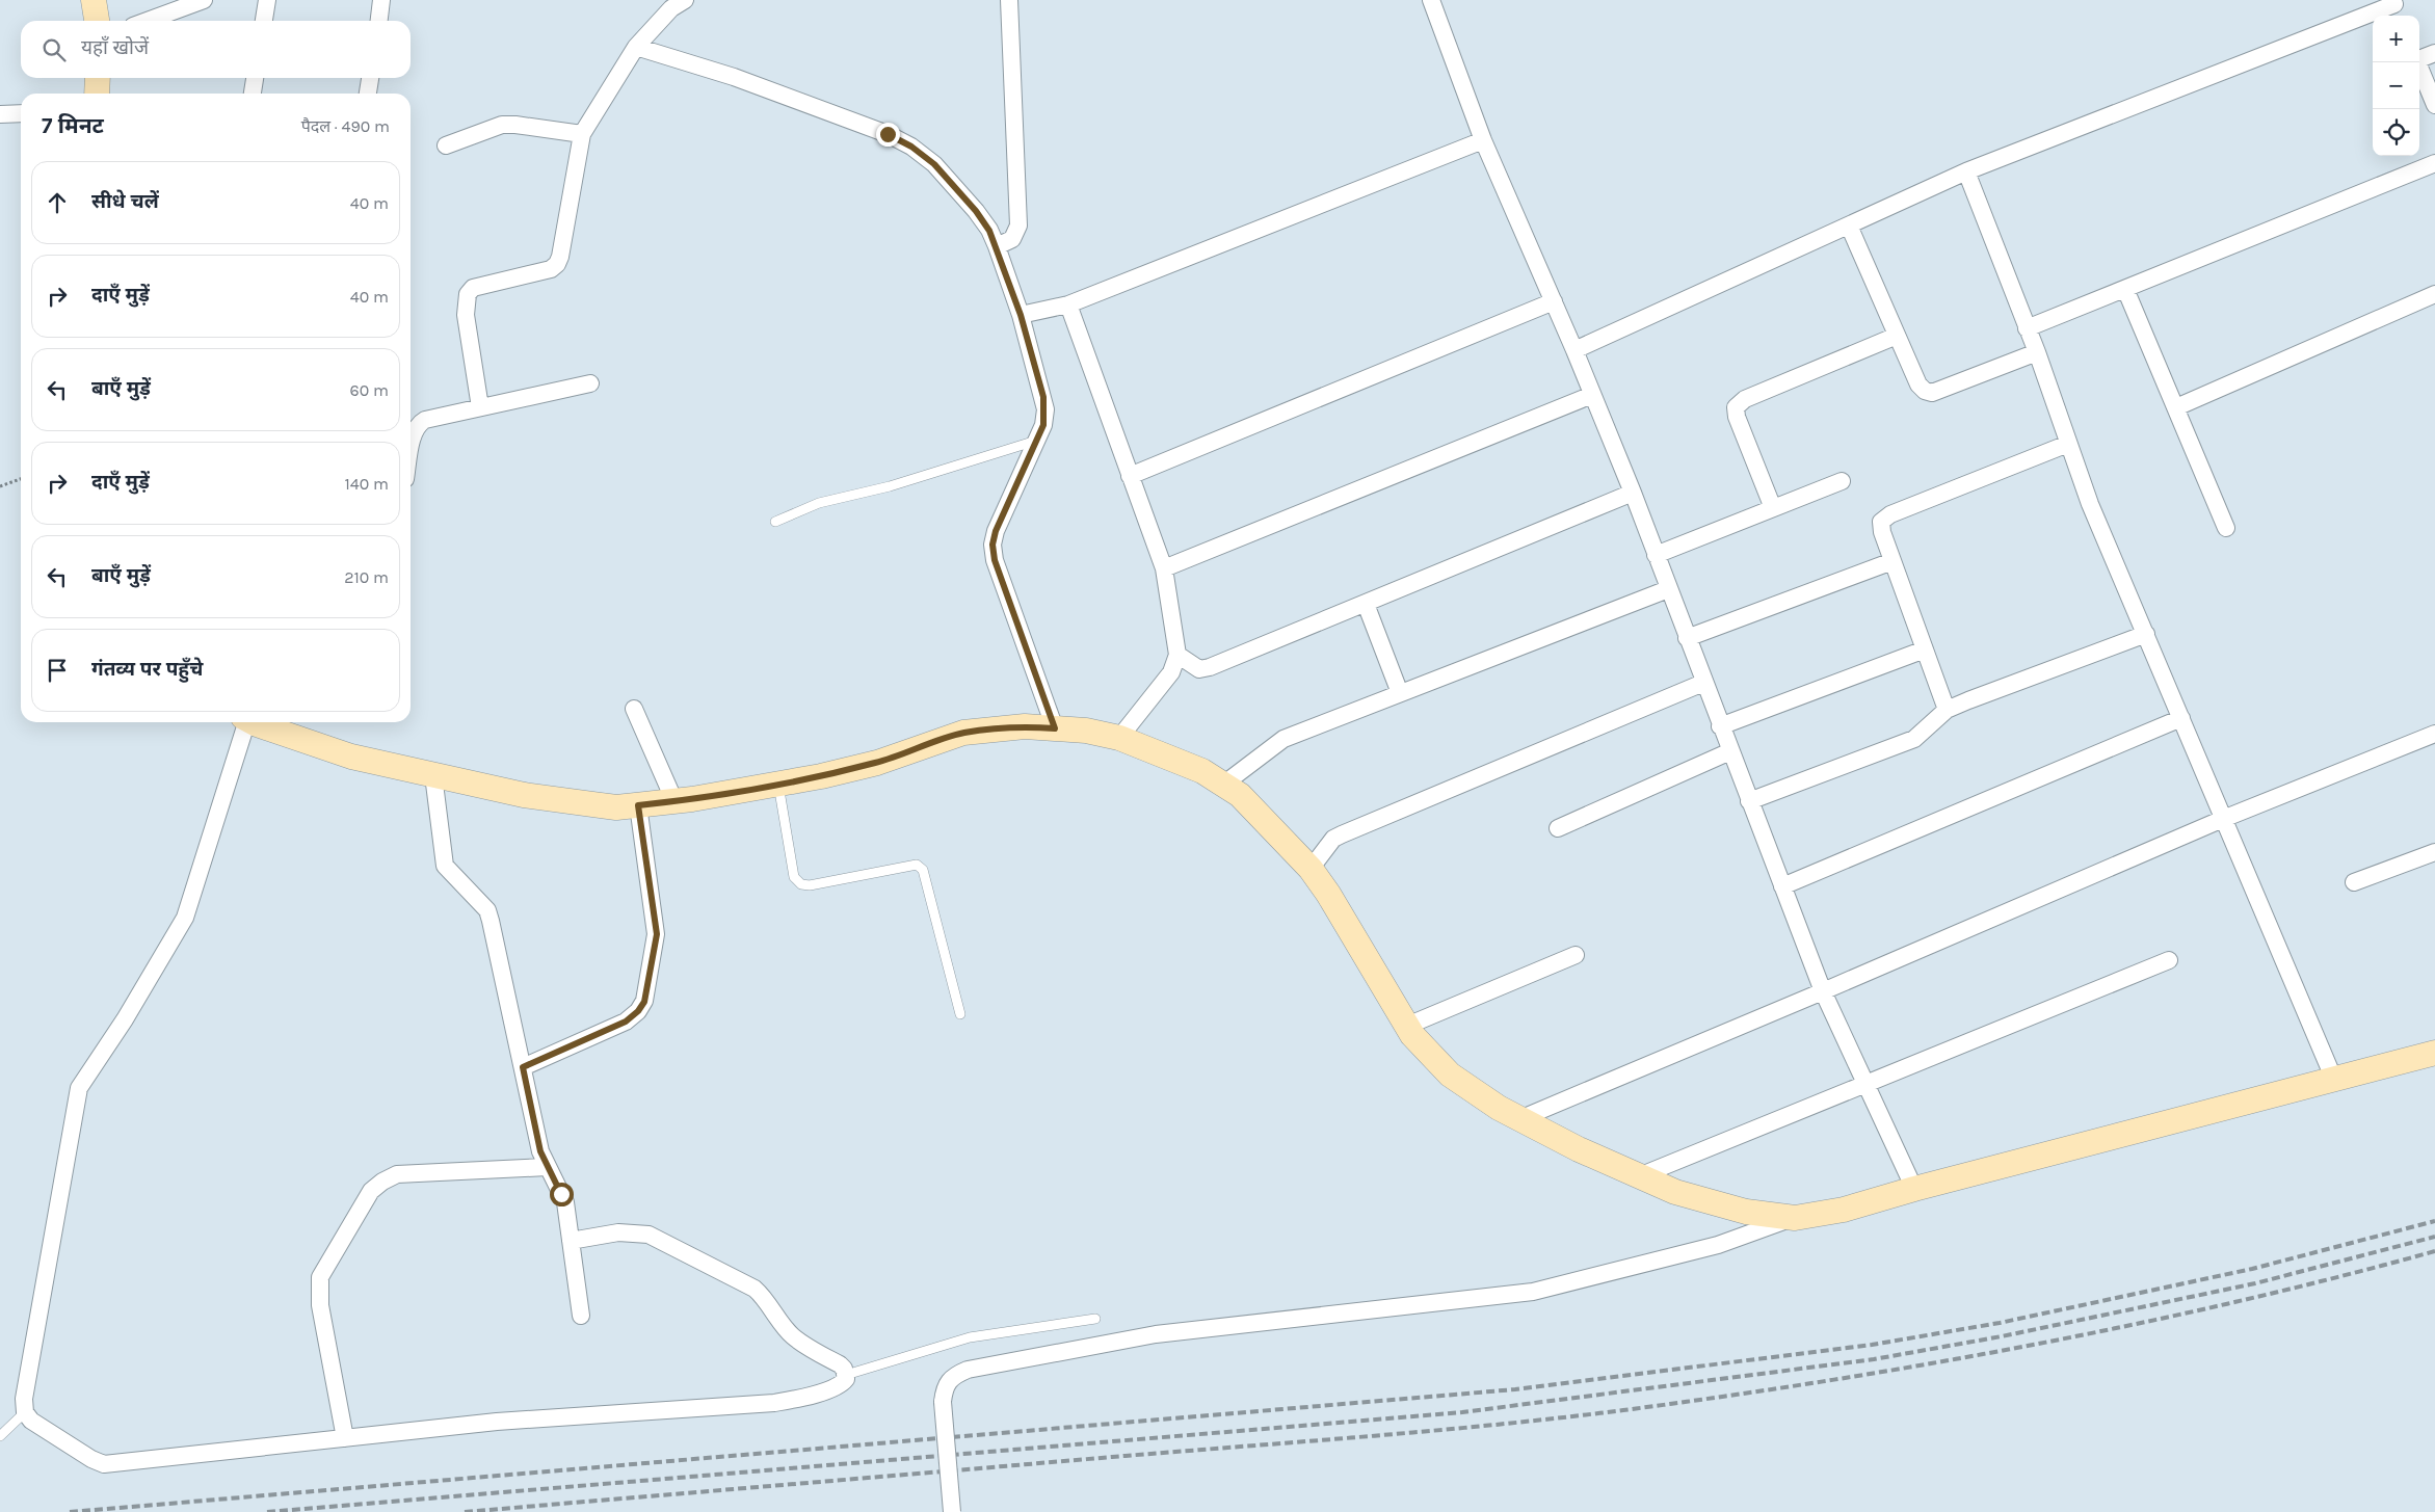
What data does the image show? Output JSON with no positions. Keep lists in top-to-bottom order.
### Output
{
  "page": {
    "map_buttons": ["+", "−"],
    "search": "यहाँ खोजें",
    "heading": ["7 मिनट", "पैदल · 490 m"],
    "list": [
      ["सीधे चलें", "40 m"],
      ["दाएँ मुड़ें", "40 m"],
      ["बाएँ मुड़ें", "60 m"],
      ["दाएँ मुड़ें", "140 m"],
      ["बाएँ मुड़ें", "210 m"],
      "गंतव्य पर पहुँचे"
    ]
  }
}
